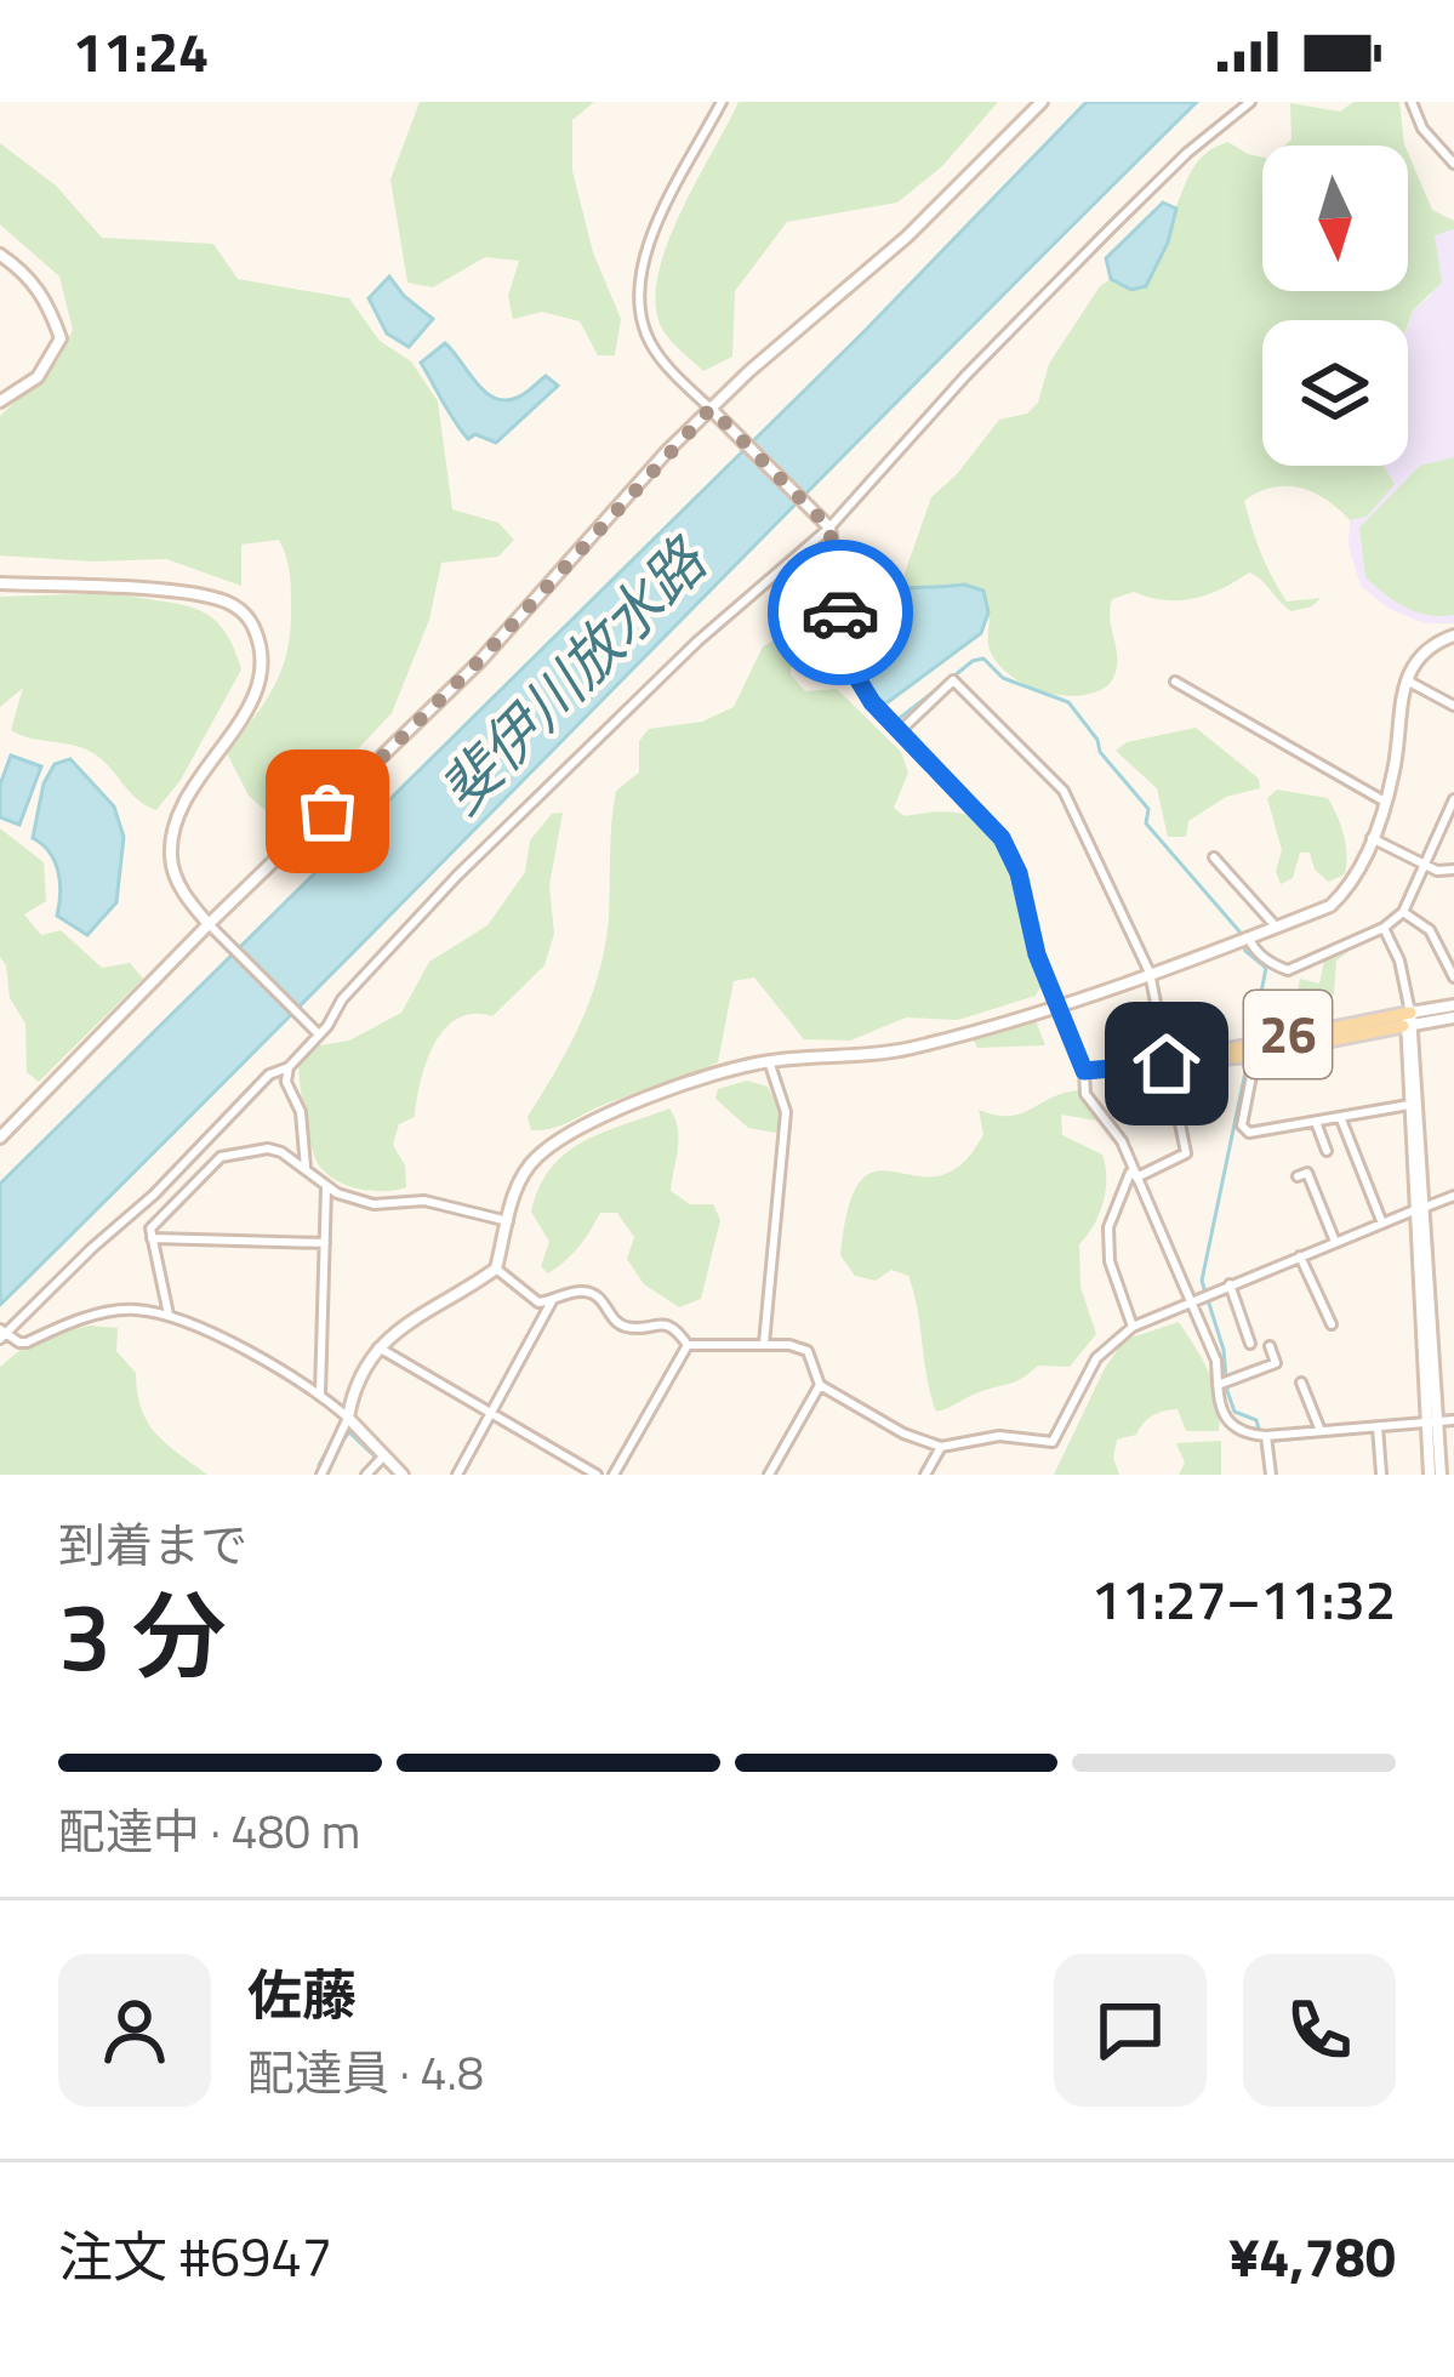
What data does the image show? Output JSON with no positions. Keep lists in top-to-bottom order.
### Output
{
  "streets": {
    "main road": ["26"]
  },
  "water": ["斐伊川放水路"],
  "north": "bottom",
  "page": {
    "status": "11:24",
    "heading": ["3 分", "到着まで", "11:27–11:32"],
    "panel": [
      "佐藤",
      "配達員 · 4.8",
      "注文 #6947",
      "¥4,780"
    ],
    "bar": "配達中 · 480 m"
  }
}
